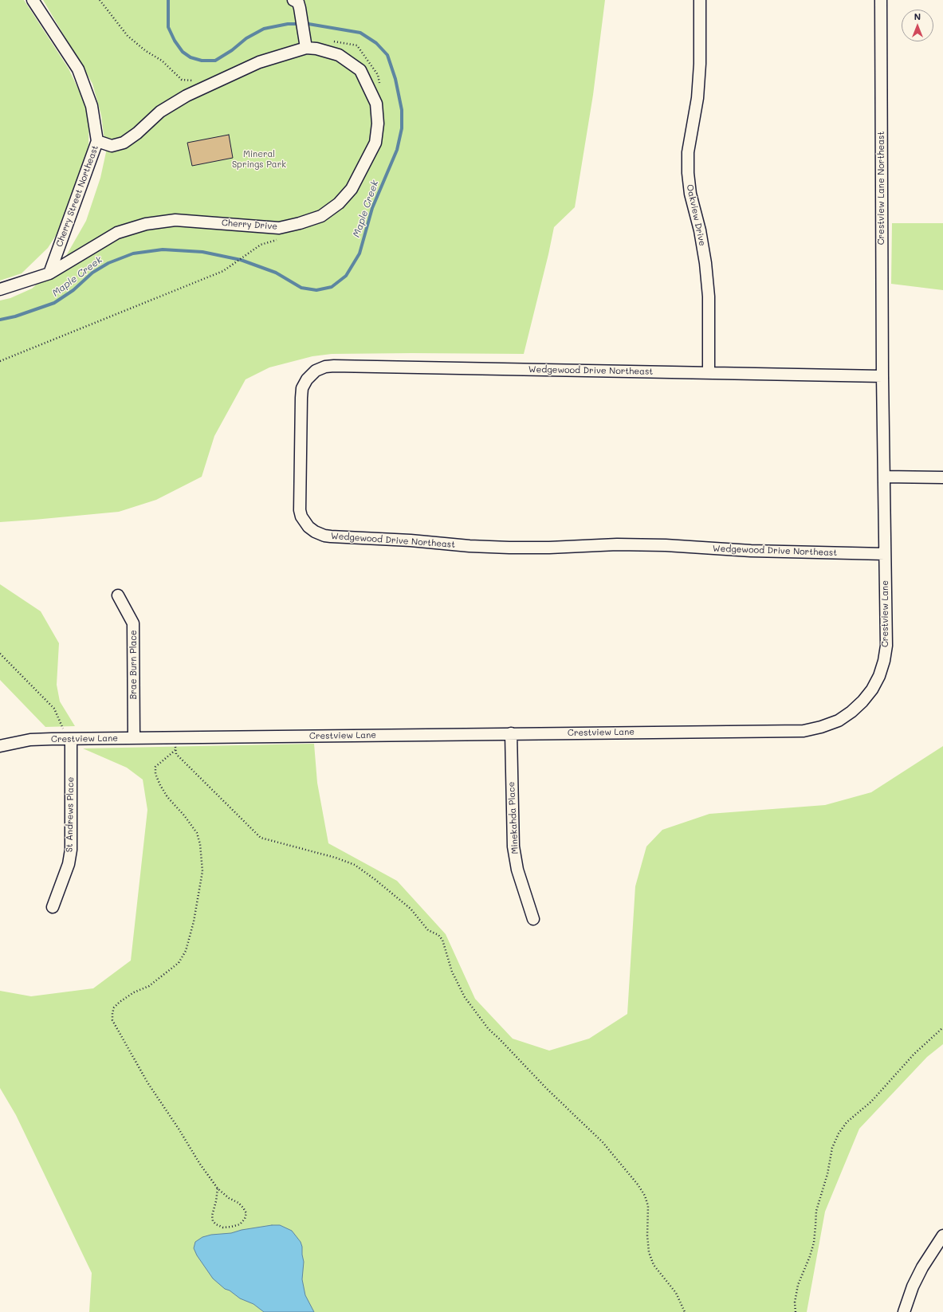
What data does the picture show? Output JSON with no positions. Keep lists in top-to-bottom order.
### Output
{
  "streets": {
    "street": [
      "Crestview Lane Northeast",
      "Cherry Street Northeast",
      "Oakview Drive",
      "Cherry Drive",
      "Wedgewood Drive Northeast",
      "Crestview Lane",
      "Brae Burn Place",
      "St Andrews Place",
      "Minekahda Place"
    ]
  },
  "crossings": [
    ["Crestview Lane Northeast", "Wedgewood Drive Northeast"],
    ["Crestview Lane Northeast", "Crestview Lane"],
    ["Cherry Street Northeast", "Cherry Drive"],
    ["Oakview Drive", "Wedgewood Drive Northeast"],
    ["Wedgewood Drive Northeast", "Crestview Lane"],
    ["Crestview Lane", "Brae Burn Place"],
    ["Crestview Lane", "St Andrews Place"],
    ["Crestview Lane", "Minekahda Place"]
  ],
  "water": ["Maple Creek"],
  "parks": ["Mineral Springs Park"],
  "north": "top"
}
